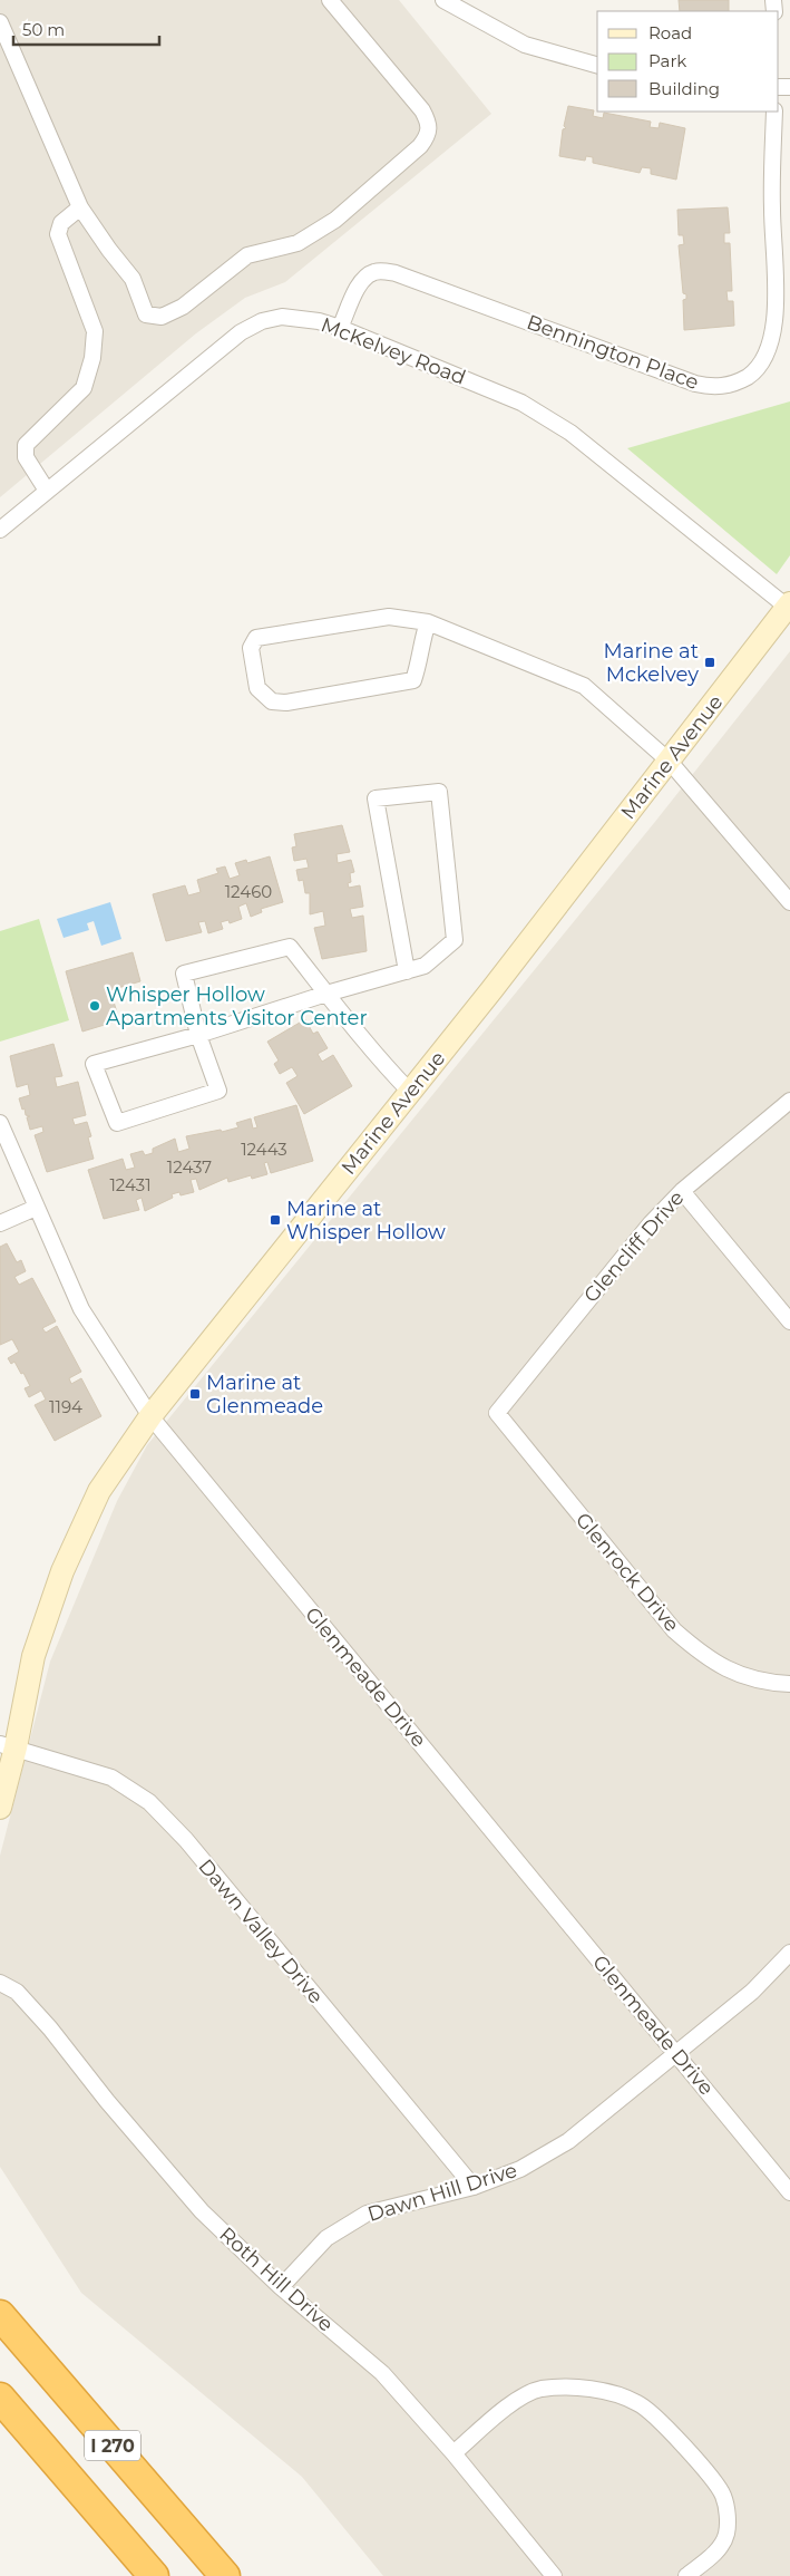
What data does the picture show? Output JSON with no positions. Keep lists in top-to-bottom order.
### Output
{
  "streets": {
    "highway": ["I 270"],
    "main road": ["Marine Avenue"],
    "street": [
      "McKelvey Road",
      "Bennington Place",
      "Glencliff Drive",
      "Glenrock Drive",
      "Glenmeade Drive",
      "Dawn Valley Drive",
      "Dawn Hill Drive",
      "Roth Hill Drive"
    ]
  },
  "crossings": [
    ["McKelvey Road", "Bennington Place"],
    ["McKelvey Road", "Marine Avenue"],
    ["Marine Avenue", "Glenmeade Drive"],
    ["Marine Avenue", "Dawn Valley Drive"],
    ["Glencliff Drive", "Glenrock Drive"],
    ["Glenmeade Drive", "Dawn Hill Drive"],
    ["Dawn Valley Drive", "Dawn Hill Drive"],
    ["Dawn Hill Drive", "Roth Hill Drive"]
  ],
  "places": {
    "transit": ["Marine at Mckelvey", "Marine at Whisper Hollow", "Marine at Glenmeade"],
    "other": ["Whisper Hollow Apartments Visitor Center"]
  },
  "house_numbers": [
    "12460",
    "12443",
    "12437",
    "12431",
    "1194"
  ],
  "legend": ["Road", "Park", "Building"],
  "scale_bar": "50 m"
}
